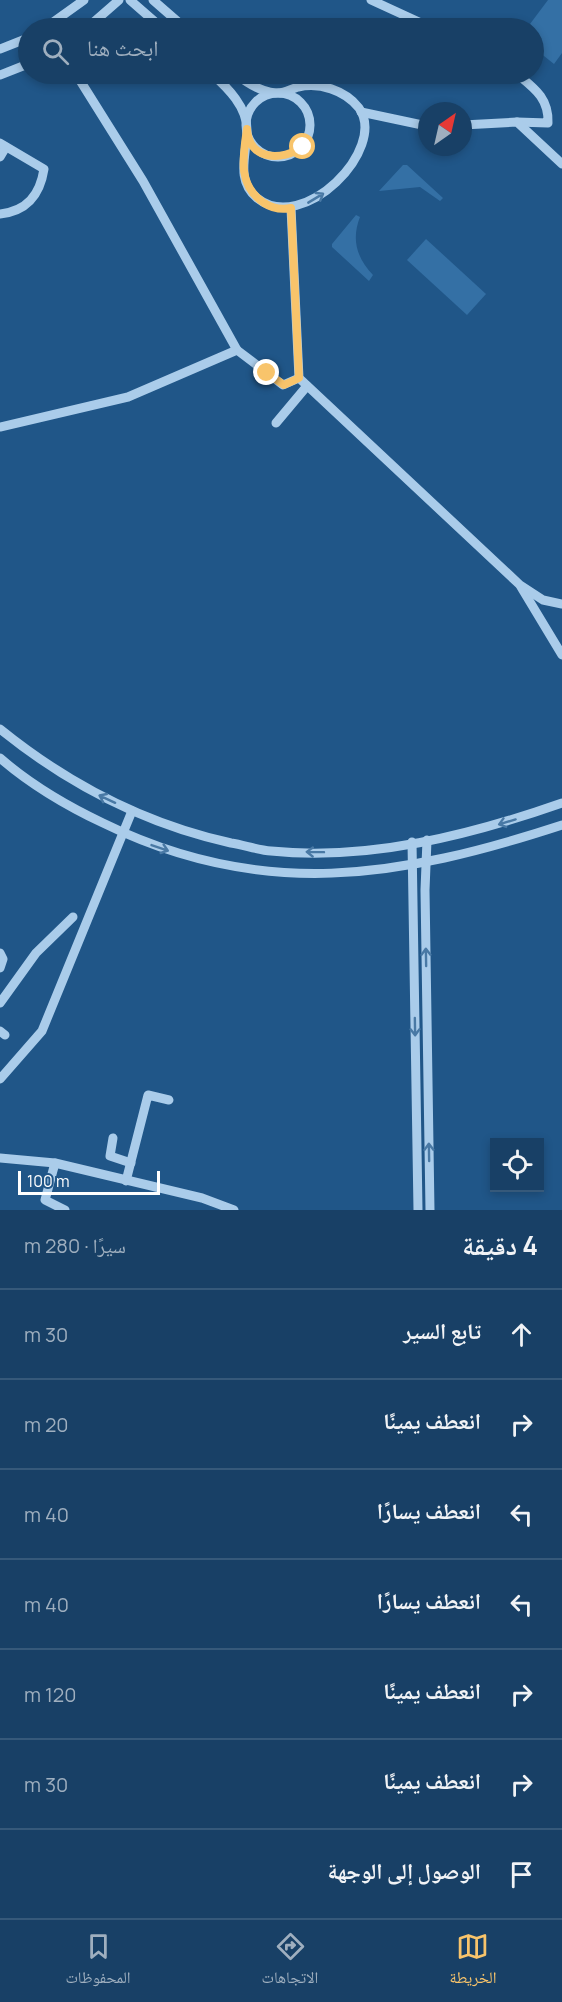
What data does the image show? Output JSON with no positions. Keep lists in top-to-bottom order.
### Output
{
  "scale_bar": "100 m",
  "north": "top right",
  "page": {
    "search": "ابحث هنا",
    "scale": "100 m",
    "heading": ["4 دقيقة", "سيرًا · 280 m"],
    "list": [
      ["تابع السير", "30 m"],
      ["انعطف يمينًا", "20 m"],
      ["انعطف يسارًا", "40 m"],
      ["انعطف يسارًا", "40 m"],
      ["انعطف يمينًا", "120 m"],
      ["انعطف يمينًا", "30 m"],
      "الوصول إلى الوجهة"
    ],
    "nav": ["الخريطة", "الاتجاهات", "المحفوظات"]
  }
}
